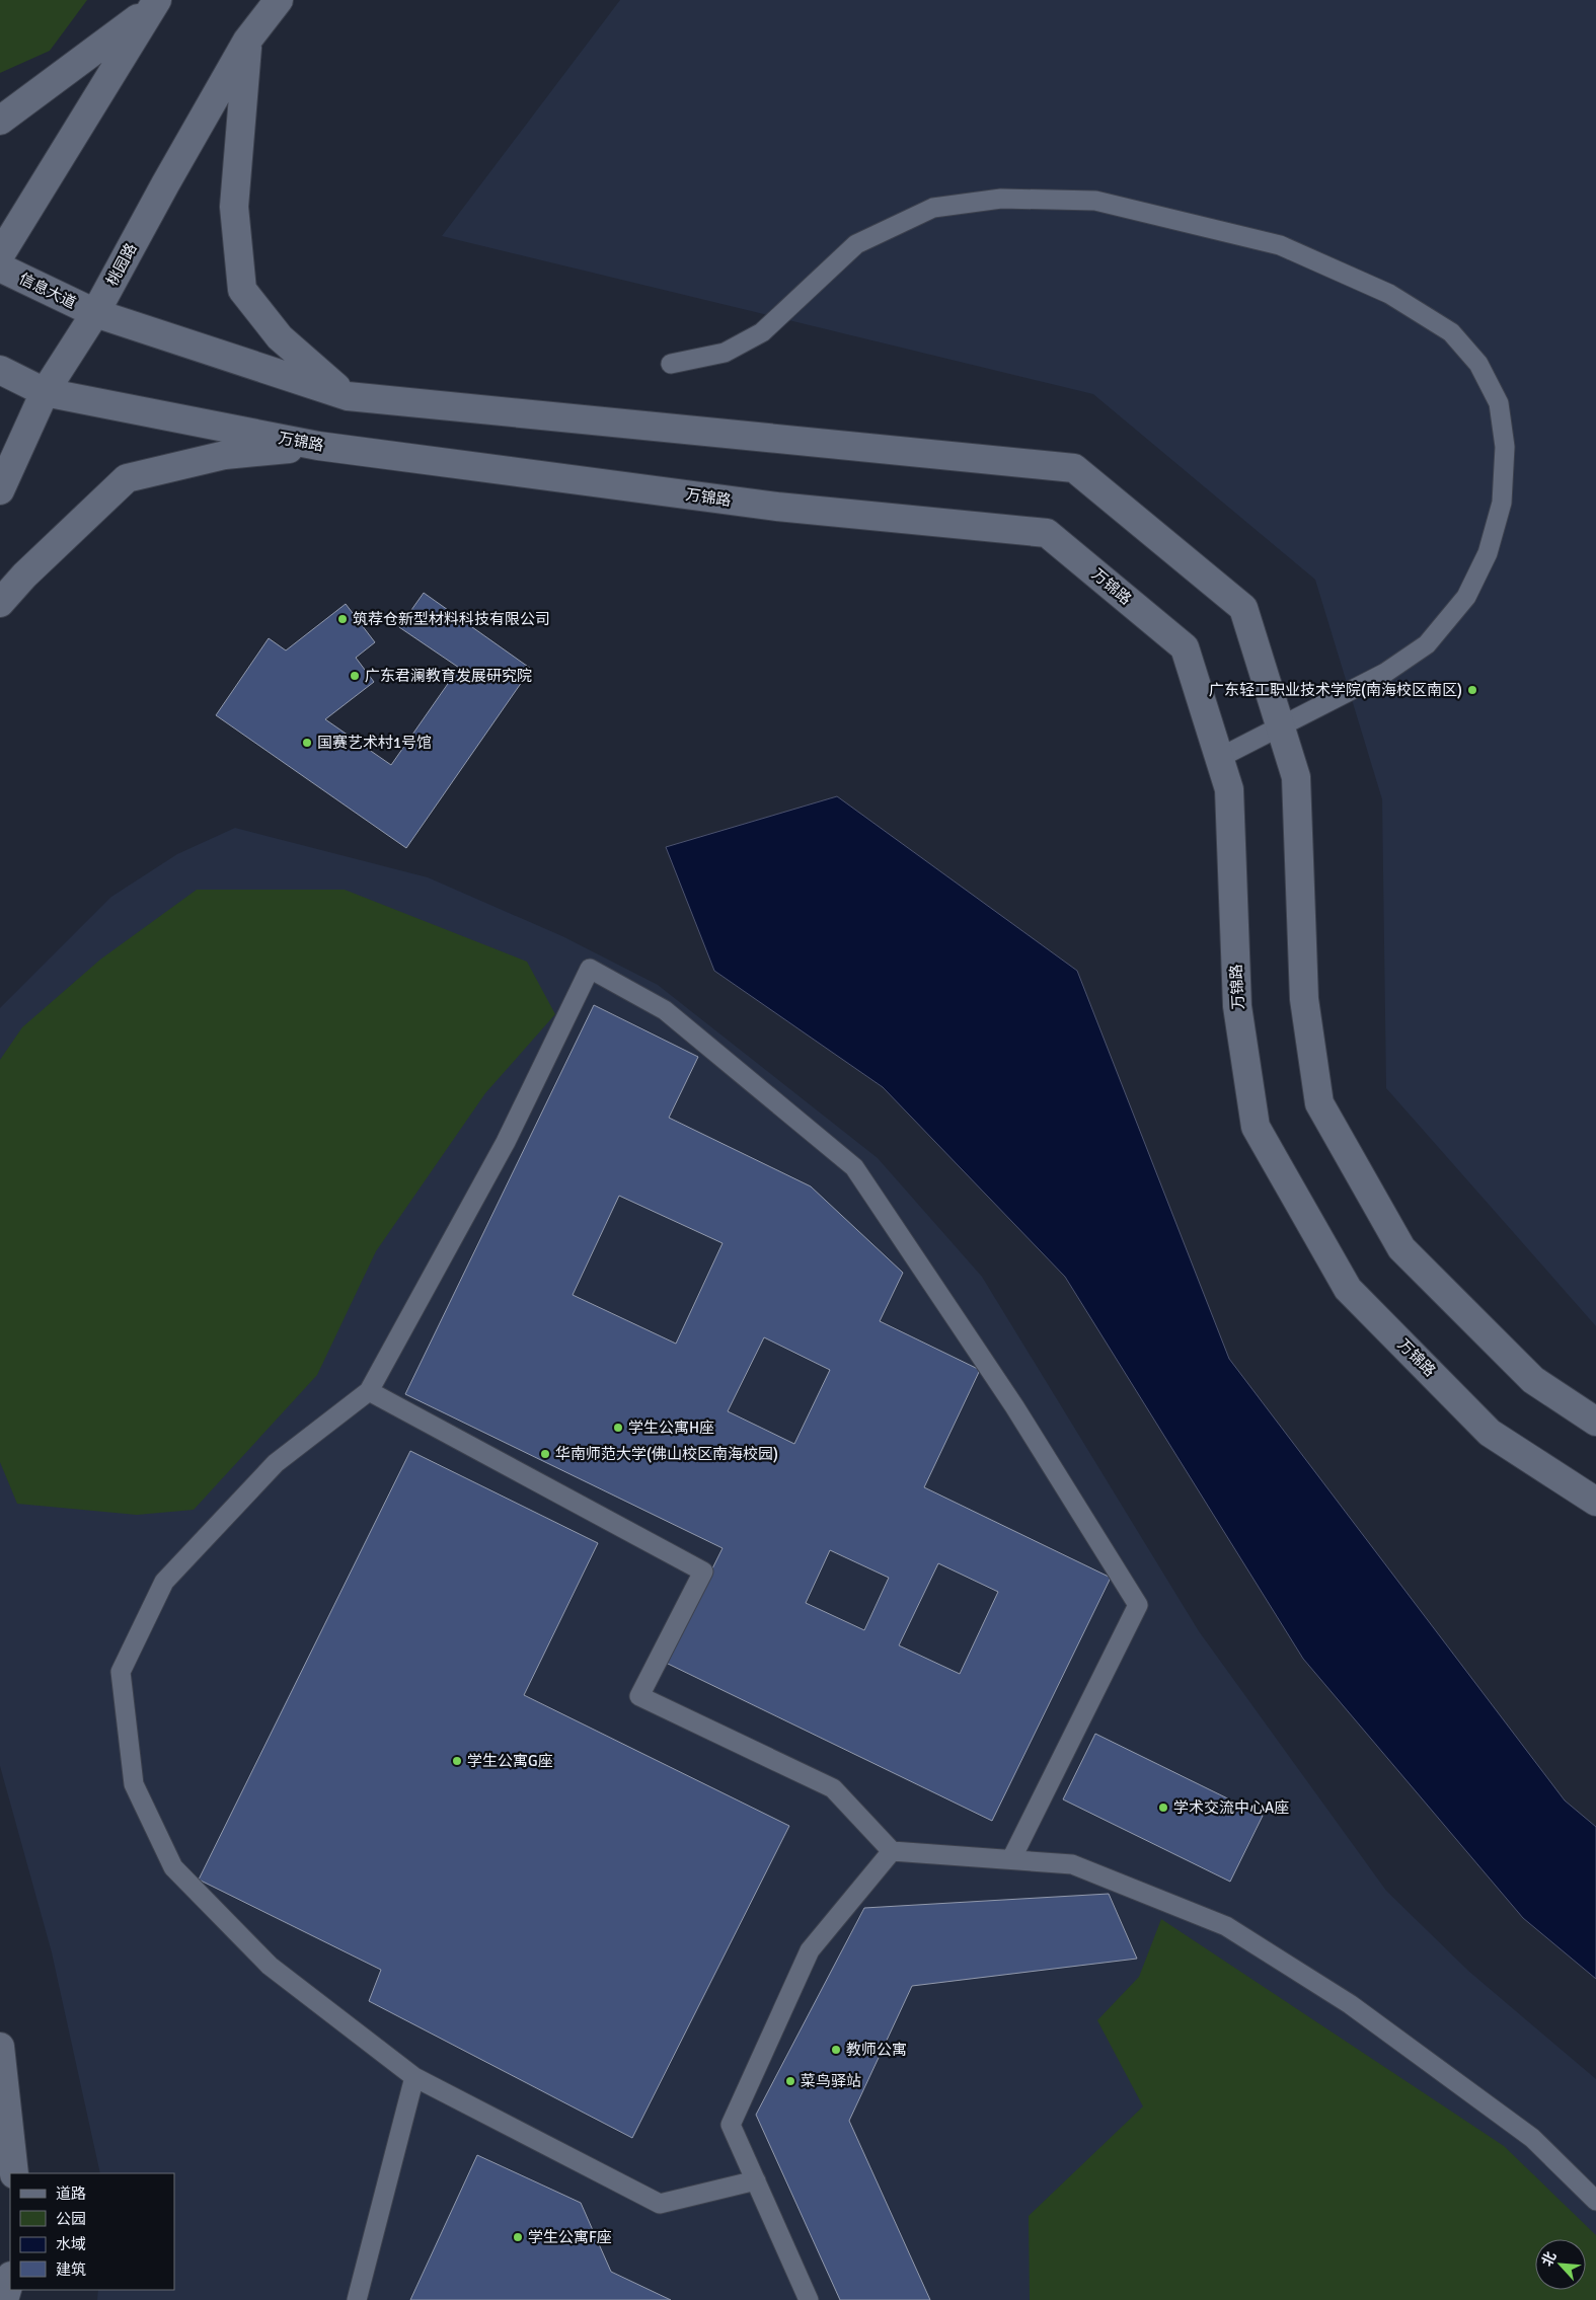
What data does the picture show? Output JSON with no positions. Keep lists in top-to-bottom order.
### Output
{
  "streets": {
    "street": ["桃园路", "信息大道", "万锦路"]
  },
  "crossings": [
    ["桃园路", "信息大道"],
    ["桃园路", "万锦路"]
  ],
  "places": [
    "筑荐仓新型材料科技有限公司",
    "广东君澜教育发展研究院",
    "广东轻工职业技术学院(南海校区南区)",
    "国赛艺术村1号馆",
    "学生公寓H座",
    "华南师范大学(佛山校区南海校园)",
    "学生公寓G座",
    "学术交流中心A座",
    "教师公寓",
    "菜鸟驿站",
    "学生公寓F座"
  ],
  "legend": [
    "道路",
    "公园",
    "水域",
    "建筑"
  ],
  "north": "top left"
}
